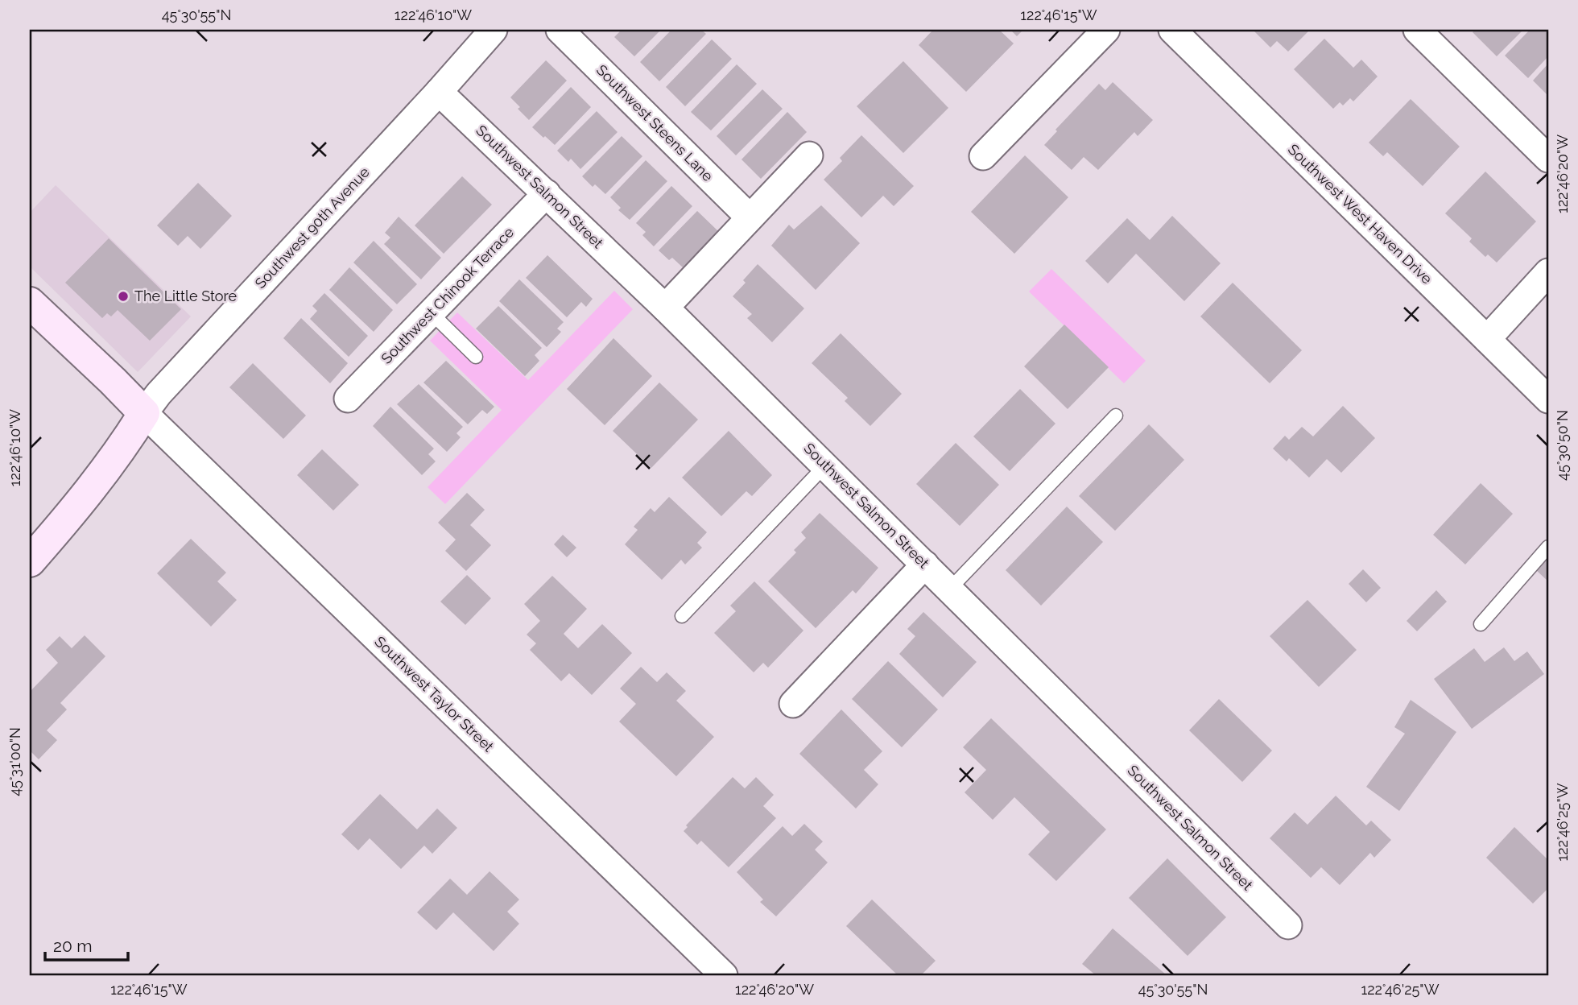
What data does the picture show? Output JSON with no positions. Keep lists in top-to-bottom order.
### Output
{
  "streets": {
    "street": [
      "Southwest Steens Lane",
      "Southwest Salmon Street",
      "Southwest West Haven Drive",
      "Southwest 90th Avenue",
      "Southwest Chinook Terrace",
      "Southwest Taylor Street"
    ]
  },
  "crossings": [
    ["Southwest Salmon Street", "Southwest 90th Avenue"],
    ["Southwest Salmon Street", "Southwest Chinook Terrace"],
    ["Southwest 90th Avenue", "Southwest Taylor Street"]
  ],
  "places": ["The Little Store"],
  "scale_bar": "20 m",
  "coordinates": [
    "45°30'55\"N",
    "122°46'10\"W",
    "122°46'15\"W",
    "122°46'20\"W",
    "45°30'50\"N",
    "45°31'00\"N",
    "122°46'25\"W"
  ]
}
